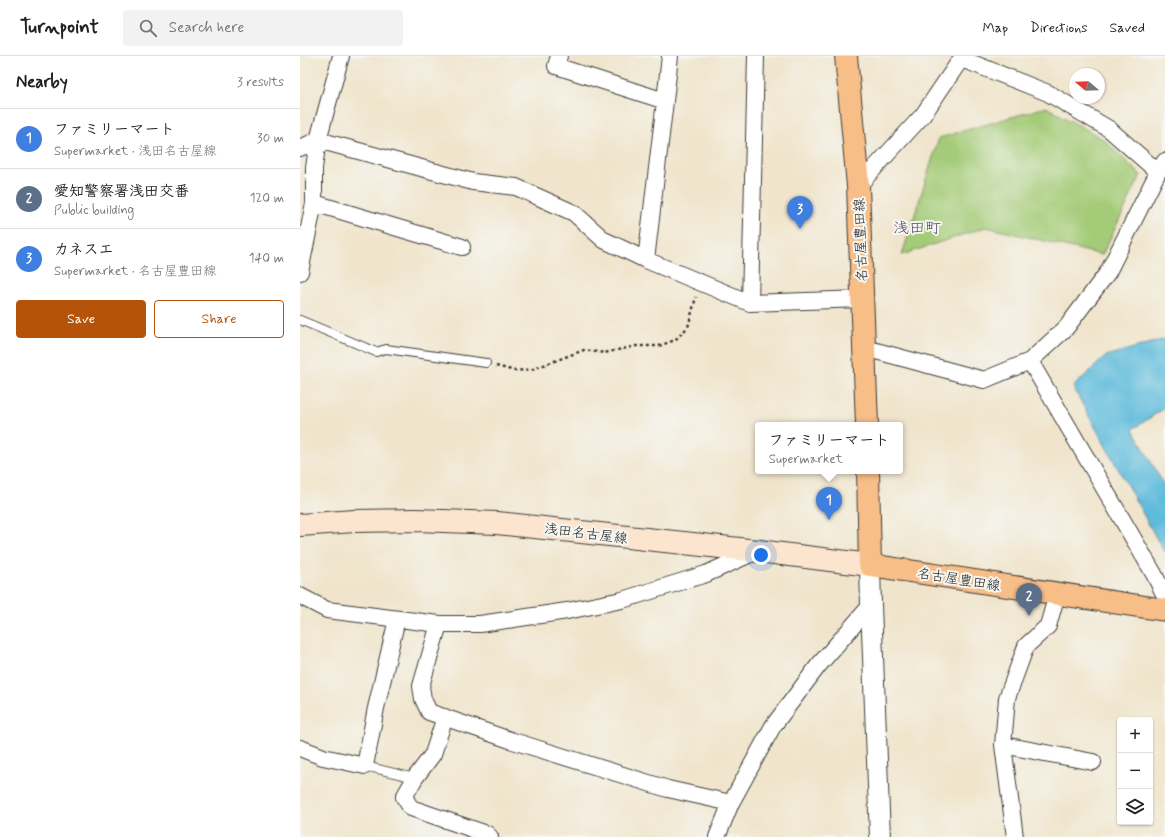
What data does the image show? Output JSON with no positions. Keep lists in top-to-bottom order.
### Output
{
  "streets": {
    "main road": ["名古屋豊田線", "浅田名古屋線"]
  },
  "crossings": [
    ["名古屋豊田線", "浅田名古屋線"]
  ],
  "districts": ["浅田町"],
  "north": "left",
  "page": {
    "header": "Turnpoint",
    "search": "Search here",
    "nav": ["Map", "Directions", "Saved"],
    "heading": ["Nearby", "3 results"],
    "list": [
      {
        "mark": "1",
        "name": "ファミリーマート",
        "note": "Supermarket · 浅田名古屋線",
        "value": "30 m"
      },
      {
        "mark": "2",
        "name": "愛知警察署浅田交番",
        "note": "Public building",
        "value": "120 m"
      },
      {
        "mark": "3",
        "name": "カネスエ",
        "note": "Supermarket · 名古屋豊田線",
        "value": "140 m"
      }
    ],
    "pins": ["3", "1", "2"],
    "buttons": ["Save", "Share"],
    "popup": ["ファミリーマート", "Supermarket"],
    "map_buttons": ["+", "−"]
  }
}
